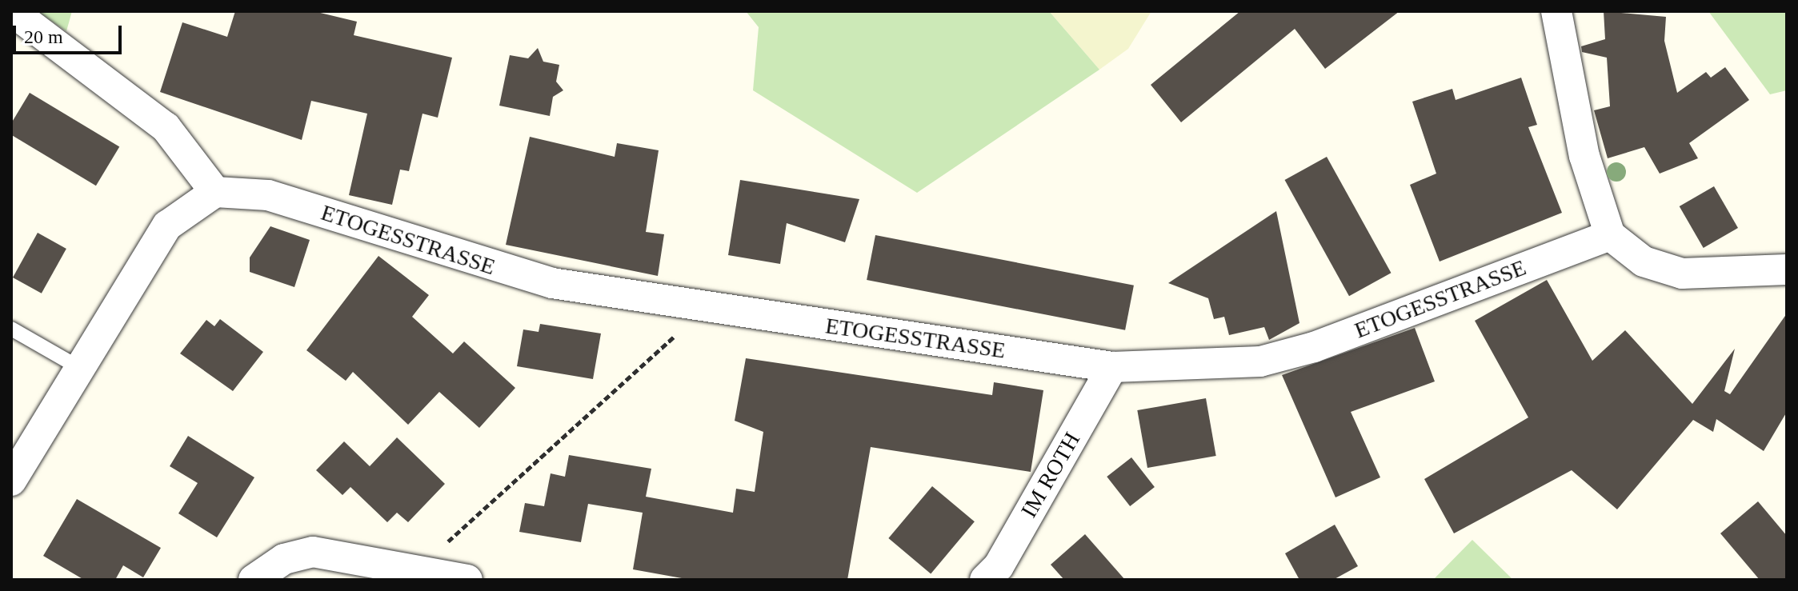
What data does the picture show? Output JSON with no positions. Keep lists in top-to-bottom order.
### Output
{
  "streets": {
    "street": ["ETOGESSTRASSE", "IM ROTH"]
  },
  "crossings": [
    ["ETOGESSTRASSE", "IM ROTH"]
  ],
  "scale_bar": "20 m"
}
